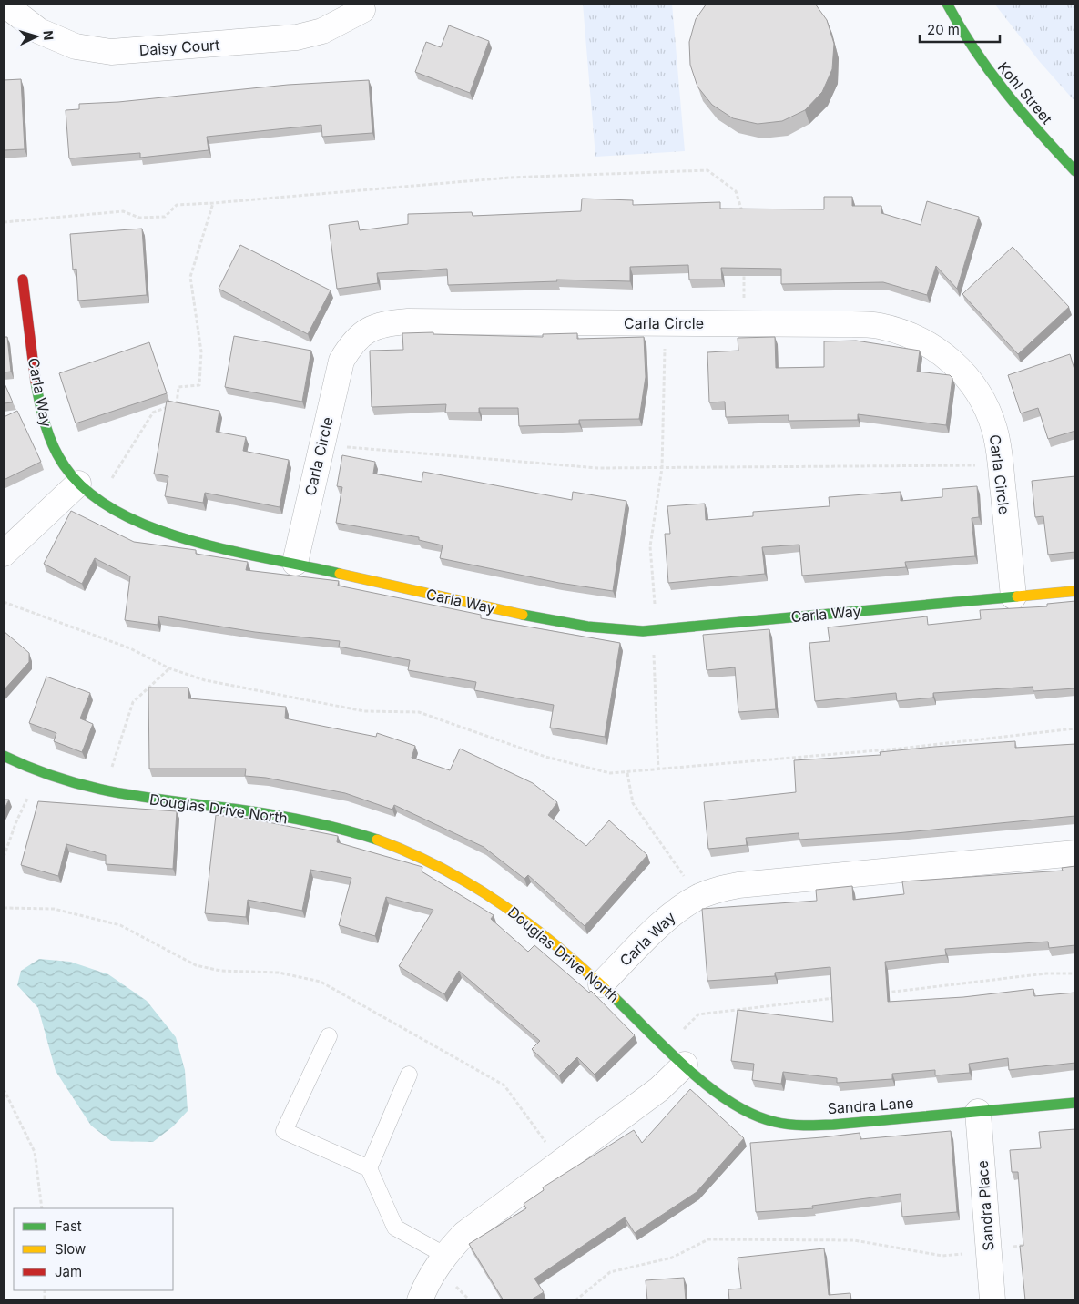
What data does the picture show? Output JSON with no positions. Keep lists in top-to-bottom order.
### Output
{
  "streets": {
    "street": [
      "Daisy Court",
      "Kohl Street",
      "Carla Circle",
      "Carla Way",
      "Douglas Drive North",
      "Sandra Lane",
      "Sandra Place"
    ]
  },
  "crossings": [
    ["Carla Circle", "Carla Way"],
    ["Carla Way", "Douglas Drive North"],
    ["Douglas Drive North", "Sandra Lane"],
    ["Sandra Lane", "Sandra Place"]
  ],
  "legend": ["Fast", "Slow", "Jam"],
  "scale_bar": "20 m",
  "north": "right"
}
